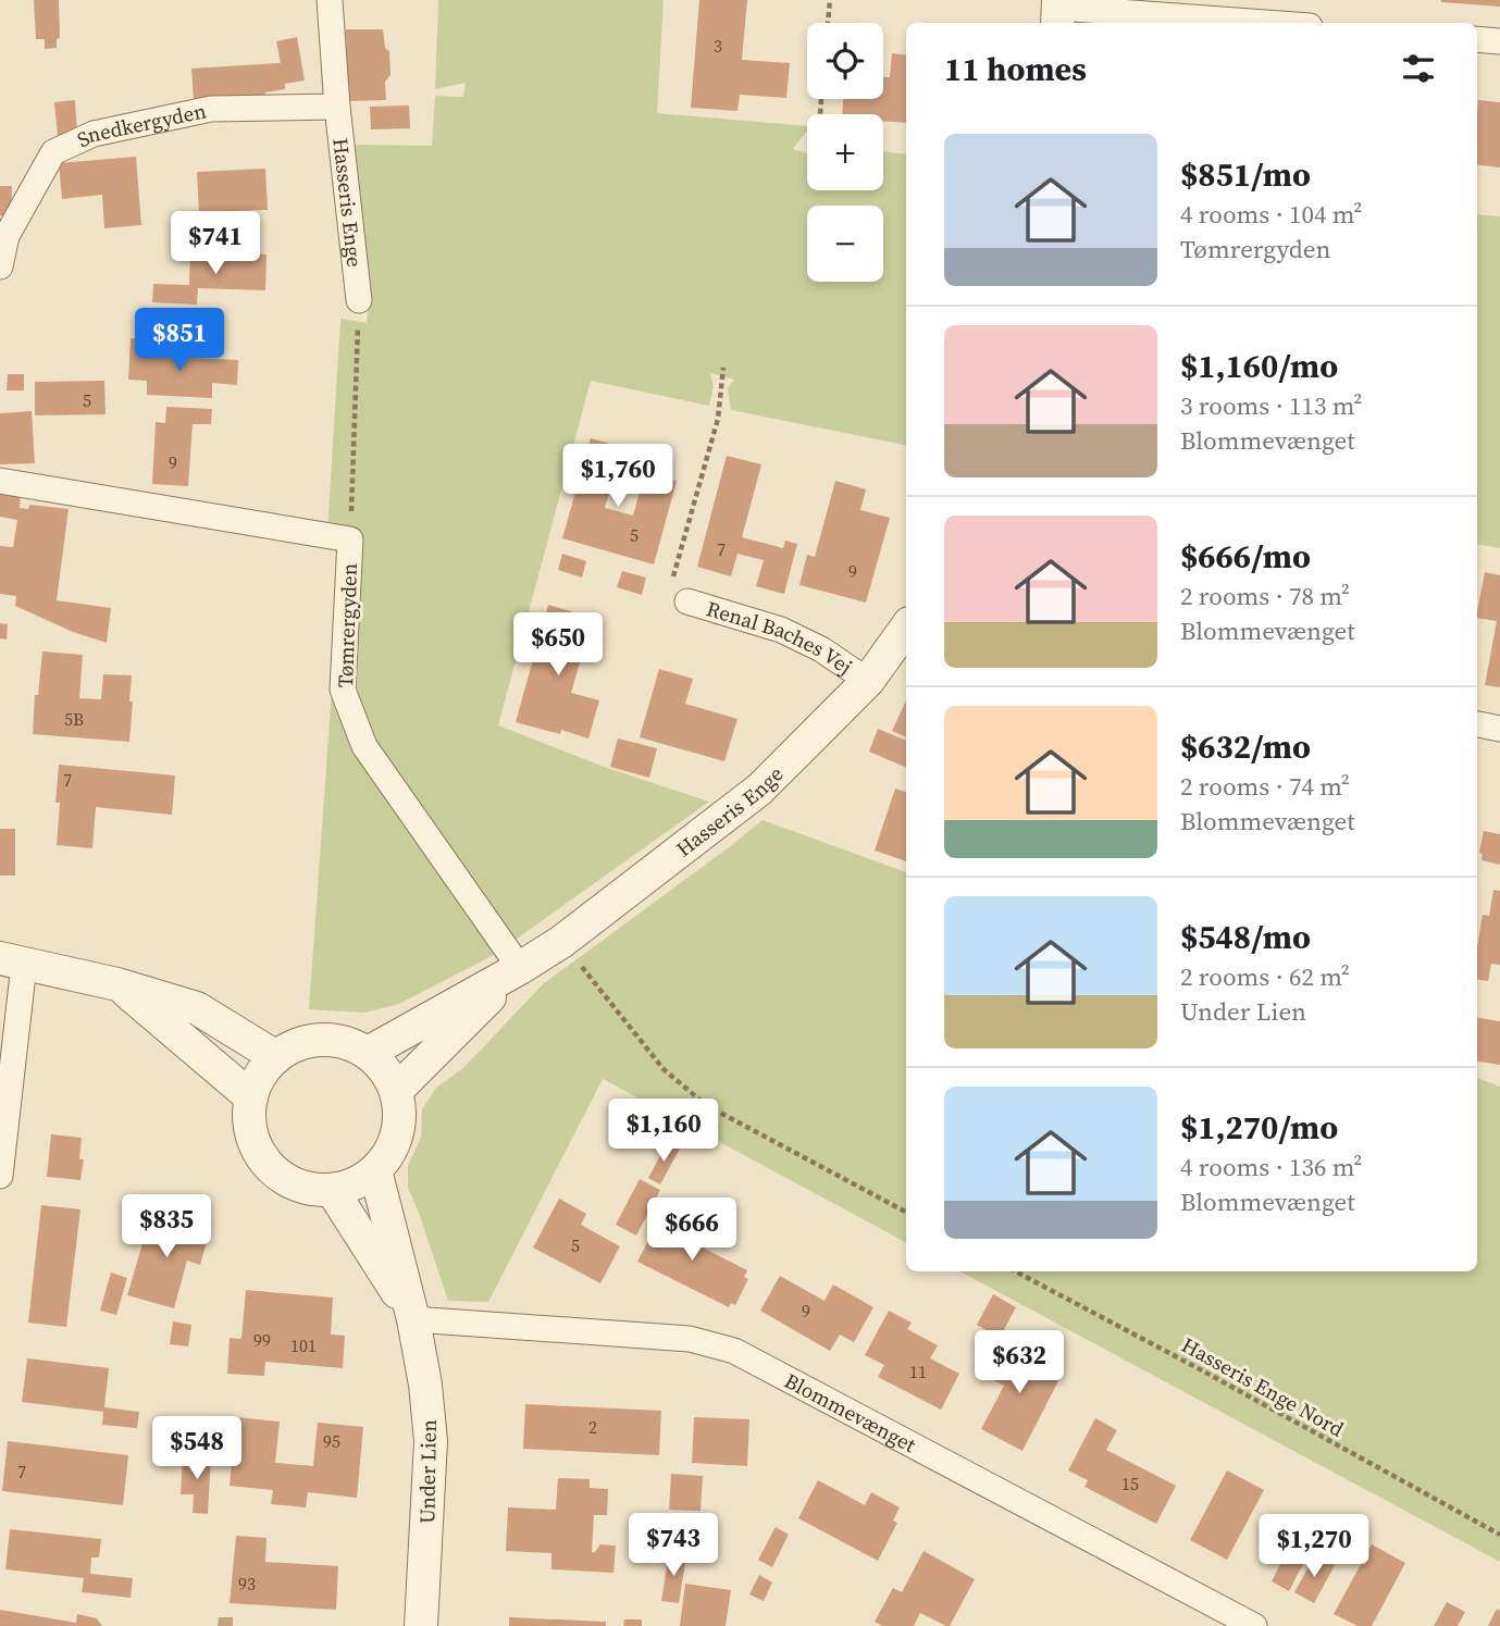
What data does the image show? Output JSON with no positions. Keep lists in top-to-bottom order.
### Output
{
  "streets": {
    "street": [
      "Snedkergyden",
      "Hasseris Enge",
      "Tømrergyden",
      "Renal Baches Vej",
      "Blommevænget",
      "Under Lien"
    ],
    "path": ["Hasseris Enge Nord"]
  },
  "crossings": [
    ["Snedkergyden", "Hasseris Enge"],
    ["Hasseris Enge", "Tømrergyden"],
    ["Hasseris Enge", "Renal Baches Vej"],
    ["Hasseris Enge", "Under Lien"],
    ["Blommevænget", "Under Lien"]
  ],
  "house_numbers": [
    "3",
    "5",
    "9",
    "5",
    "7",
    "9",
    "5B",
    "7",
    "5",
    "9",
    "99",
    "101",
    "11",
    "2",
    "95",
    "7",
    "15",
    "93"
  ],
  "page": {
    "map_buttons": ["+", "−"],
    "heading": "11 homes",
    "list": [
      {
        "name": "$851/mo",
        "note": "4 rooms · 104 m² · Tømrergyden"
      },
      {
        "name": "$1,160/mo",
        "note": "3 rooms · 113 m² · Blommevænget"
      },
      {
        "name": "$666/mo",
        "note": "2 rooms · 78 m² · Blommevænget"
      },
      {
        "name": "$632/mo",
        "note": "2 rooms · 74 m² · Blommevænget"
      },
      {
        "name": "$548/mo",
        "note": "2 rooms · 62 m² · Under Lien"
      },
      {
        "name": "$1,270/mo",
        "note": "4 rooms · 136 m² · Blommevænget"
      }
    ],
    "price": [
      "$741",
      "$851",
      "$1,760",
      "$650",
      "$1,160",
      "$835",
      "$666",
      "$632",
      "$548",
      "$743",
      "$1,270"
    ]
  }
}
